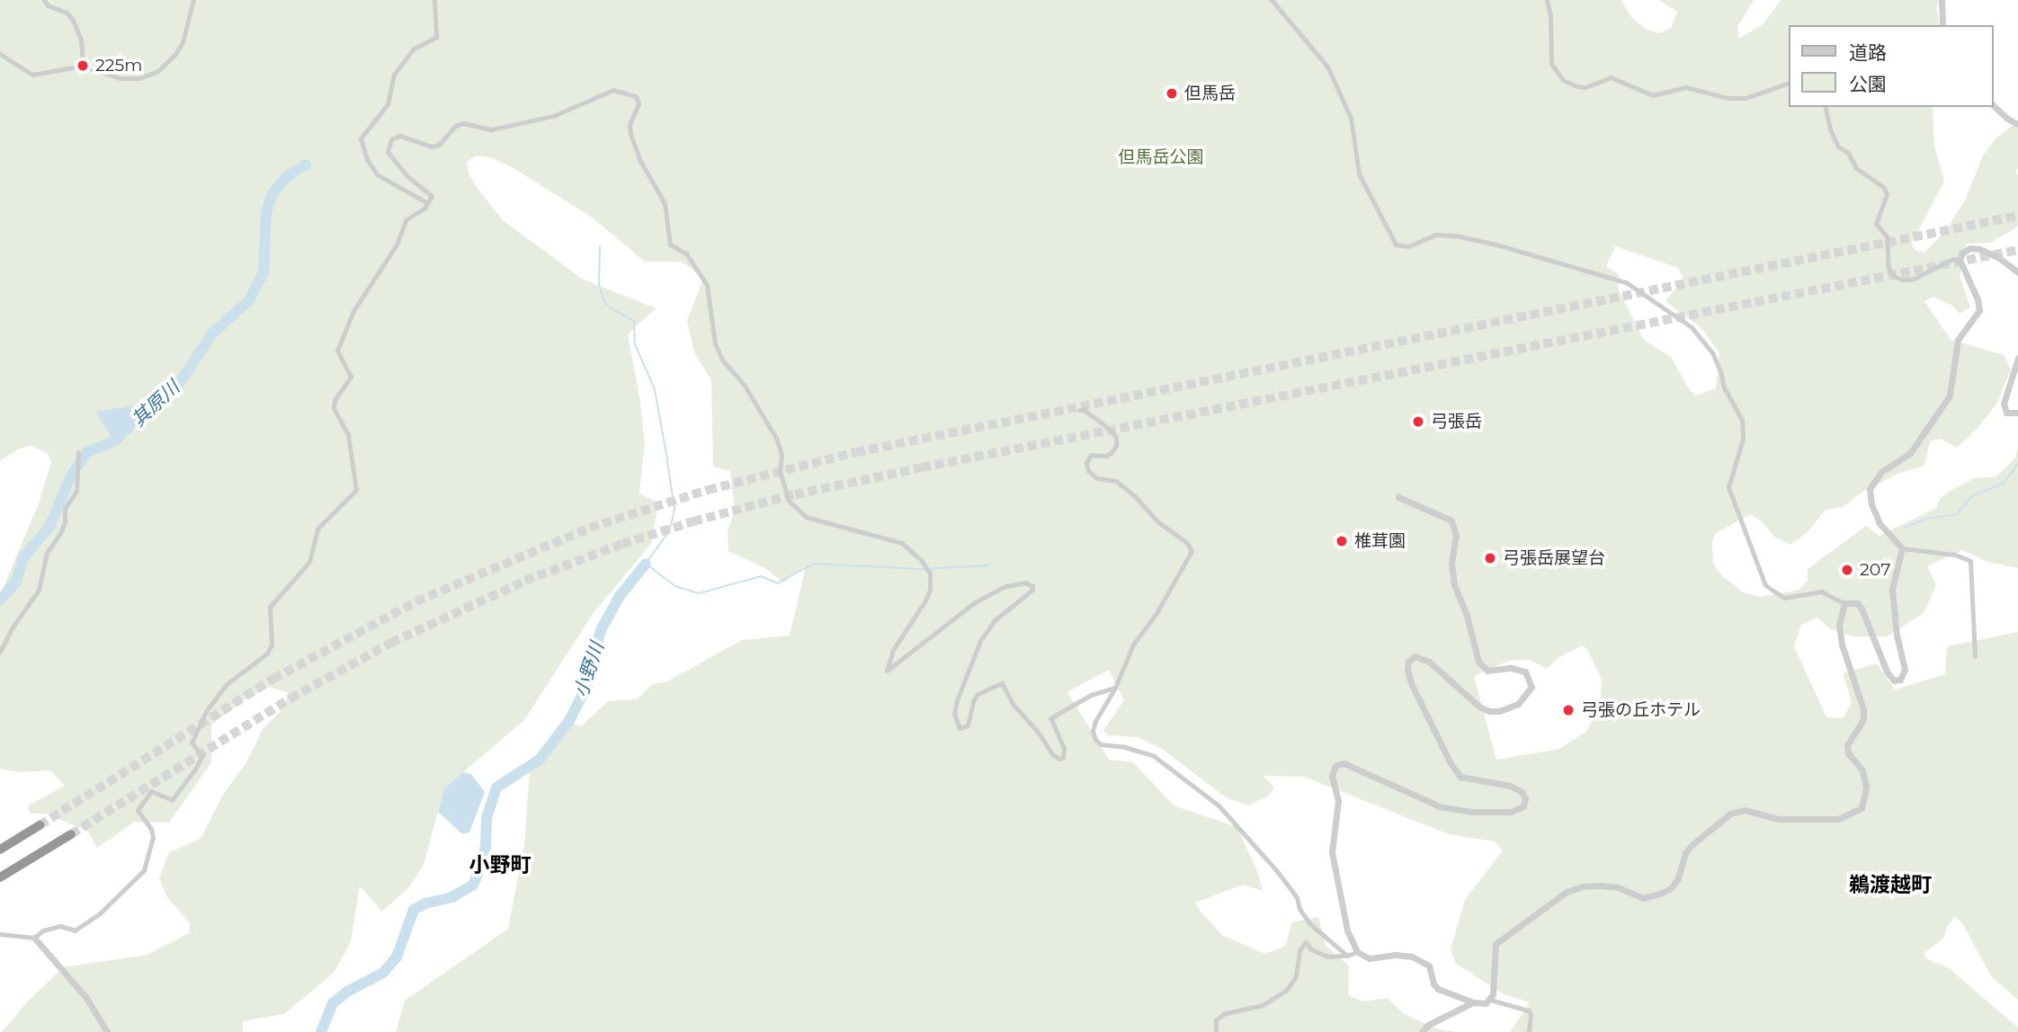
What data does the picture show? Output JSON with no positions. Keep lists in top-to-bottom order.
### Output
{
  "districts": ["小野町", "鵜渡越町"],
  "water": ["其原川", "小野川"],
  "parks": ["但馬岳公園"],
  "places": [
    "225m",
    "但馬岳",
    "弓張岳",
    "椎茸園",
    "弓張岳展望台",
    "207",
    "弓張の丘ホテル"
  ],
  "legend": ["道路", "公園"]
}
